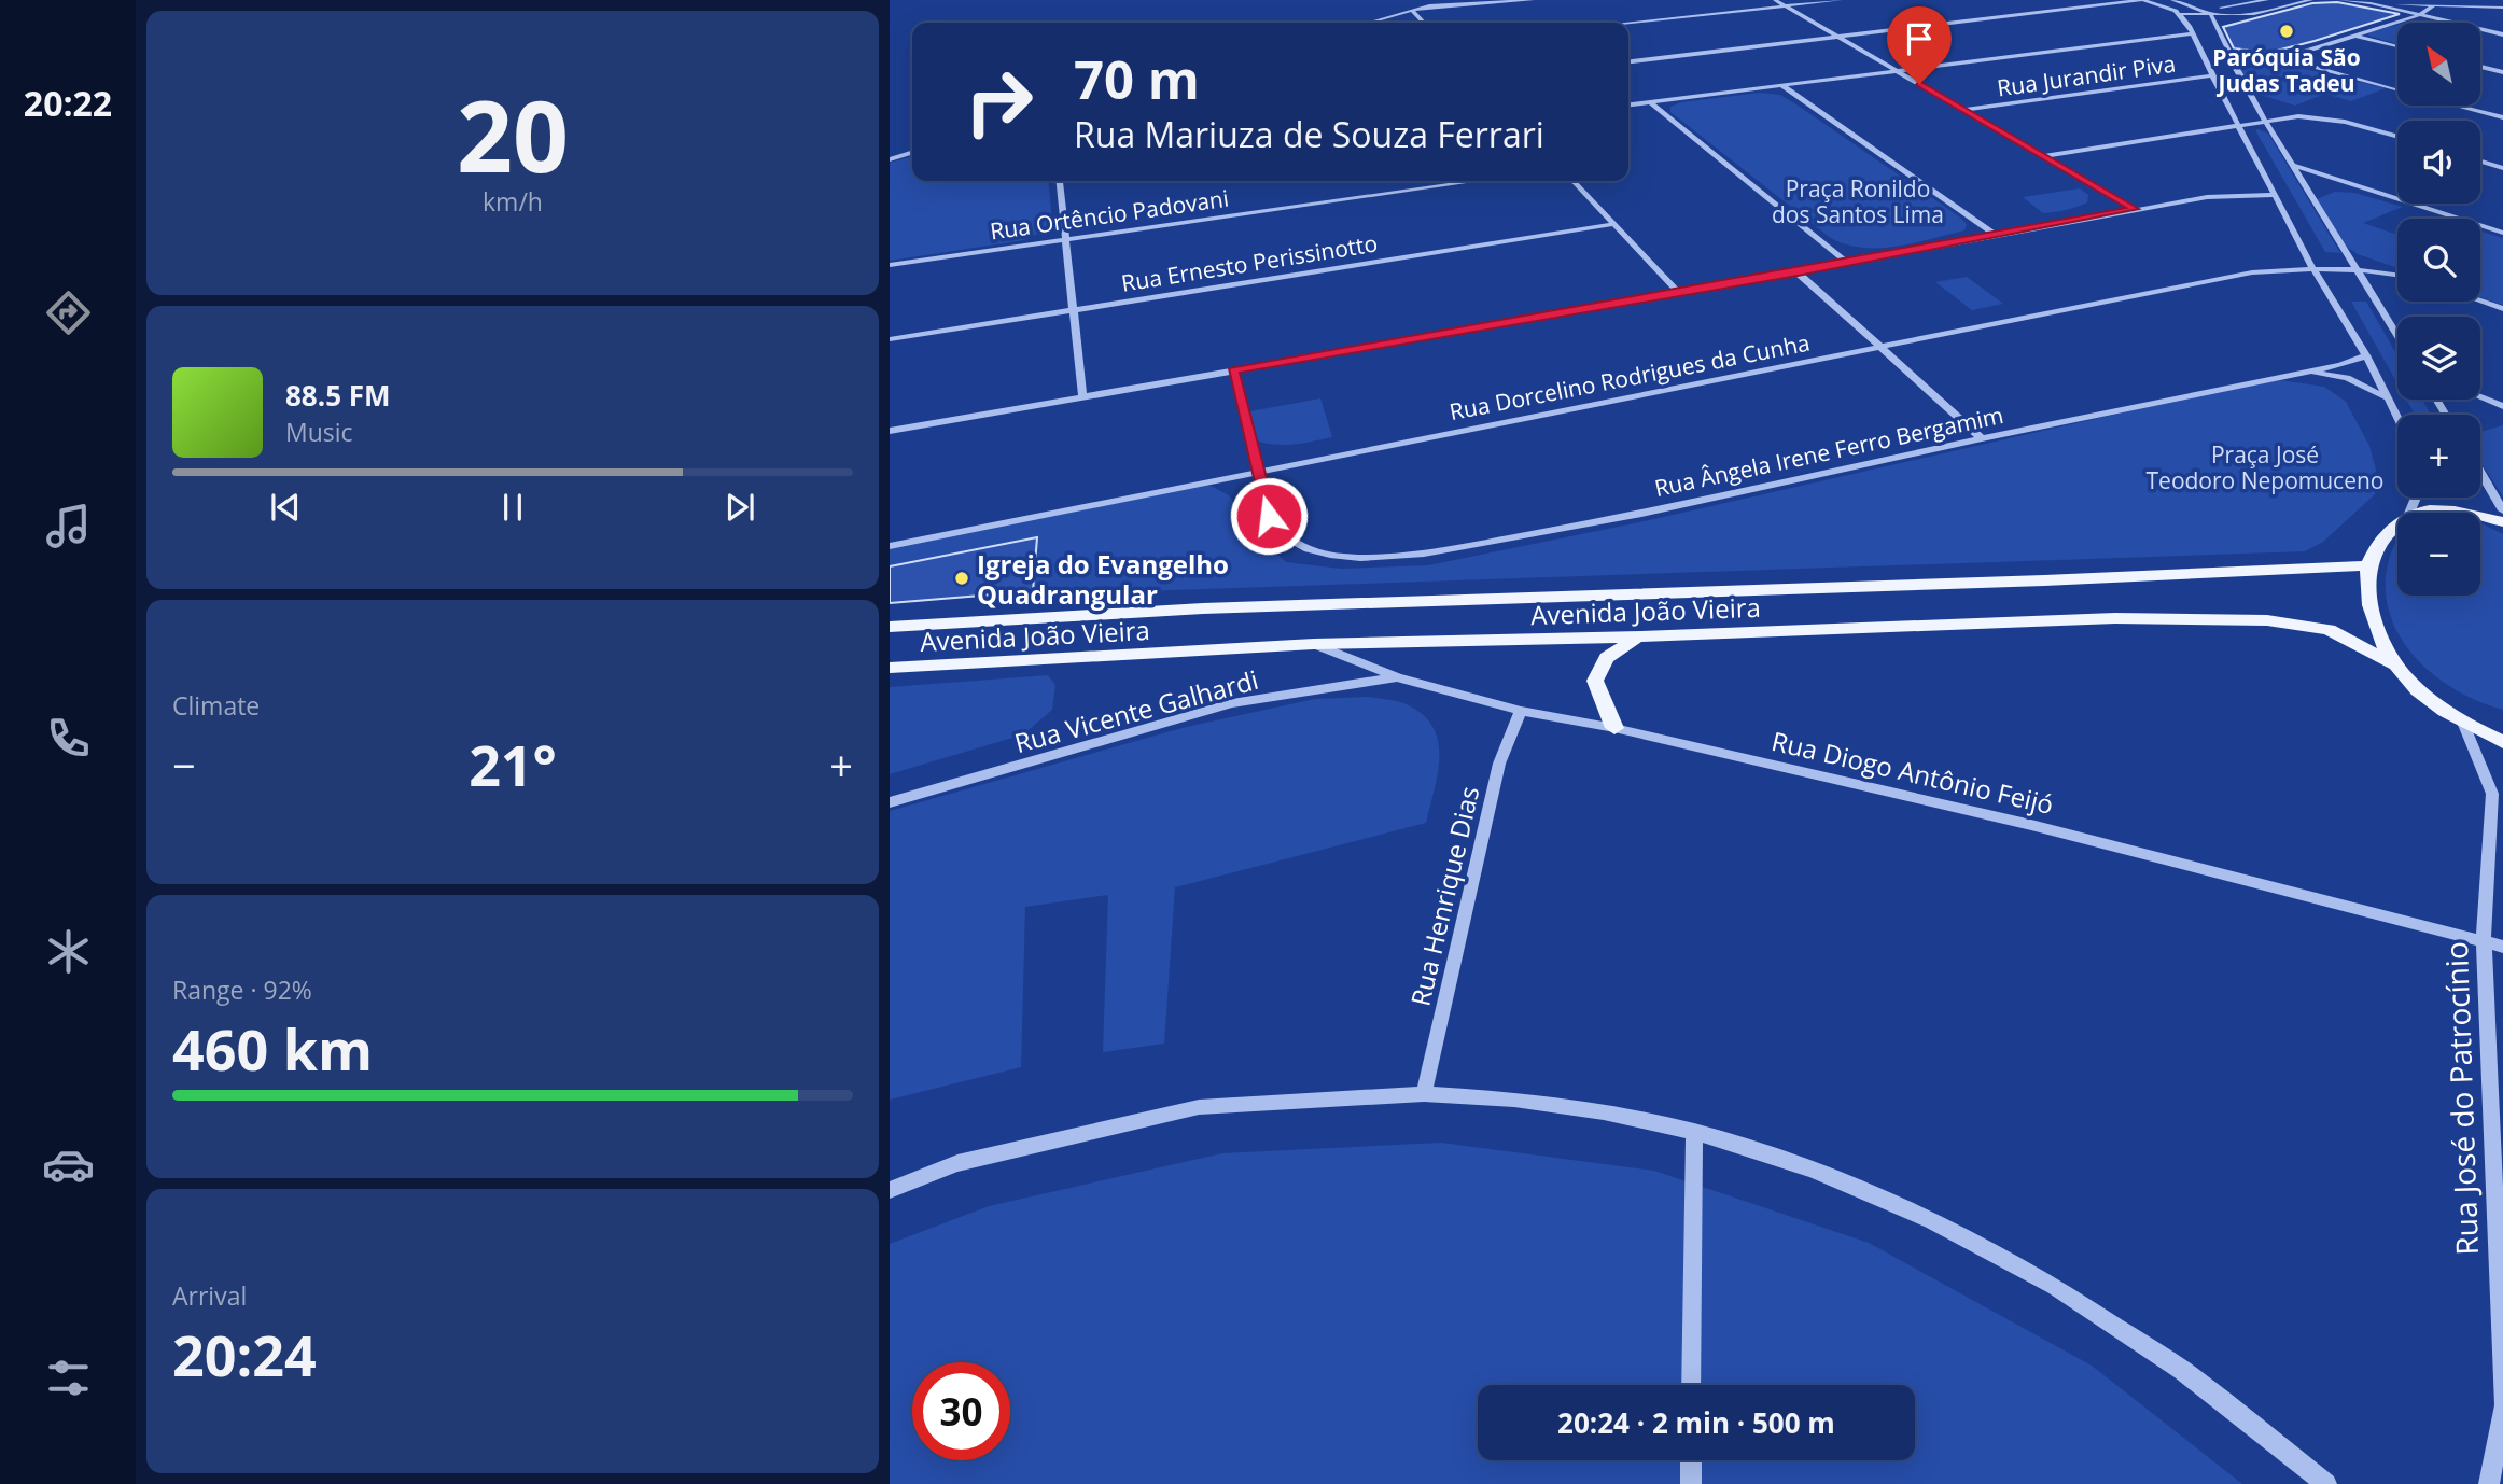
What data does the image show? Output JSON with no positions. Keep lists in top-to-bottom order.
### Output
{
  "streets": {
    "main road": ["Avenida João Vieira"],
    "street": [
      "Rua Jurandir Piva",
      "Rua Ortêncio Padovani",
      "Rua Ernesto Perissinotto",
      "Rua Dorcelino Rodrigues da Cunha",
      "Rua Ângela Irene Ferro Bergamim",
      "Rua Vicente Galhardi",
      "Rua Diogo Antônio Feijó",
      "Rua Henrique Dias",
      "Rua José do Patrocínio"
    ]
  },
  "crossings": [
    ["Rua Dorcelino Rodrigues da Cunha", "Rua Ângela Irene Ferro Bergamim"],
    ["Avenida João Vieira", "Rua Diogo Antônio Feijó"],
    ["Avenida João Vieira", "Rua José do Patrocínio"],
    ["Rua Vicente Galhardi", "Rua Diogo Antônio Feijó"],
    ["Rua Diogo Antônio Feijó", "Rua Henrique Dias"],
    ["Rua Diogo Antônio Feijó", "Rua José do Patrocínio"]
  ],
  "parks": ["Praça Ronildo dos Santos Lima", "Praça José Teodoro Nepomuceno"],
  "places": ["Paróquia São Judas Tadeu", "Igreja do Evangelho Quadrangular"],
  "north": "top left",
  "page": {
    "tabs": "20:22",
    "tile": [
      ["20", "km/h"],
      "Climate",
      ["Range · 92%", "460 km"],
      ["Arrival", "20:24"]
    ],
    "map_buttons": ["+", "−"],
    "turn": ["70 m", "Rua Mariuza de Souza Ferrari"],
    "song": ["88.5 FM", "Music"],
    "heat": ["−", "21°", "+"],
    "limit": "30",
    "trip": "20:24 · 2 min · 500 m"
  }
}
